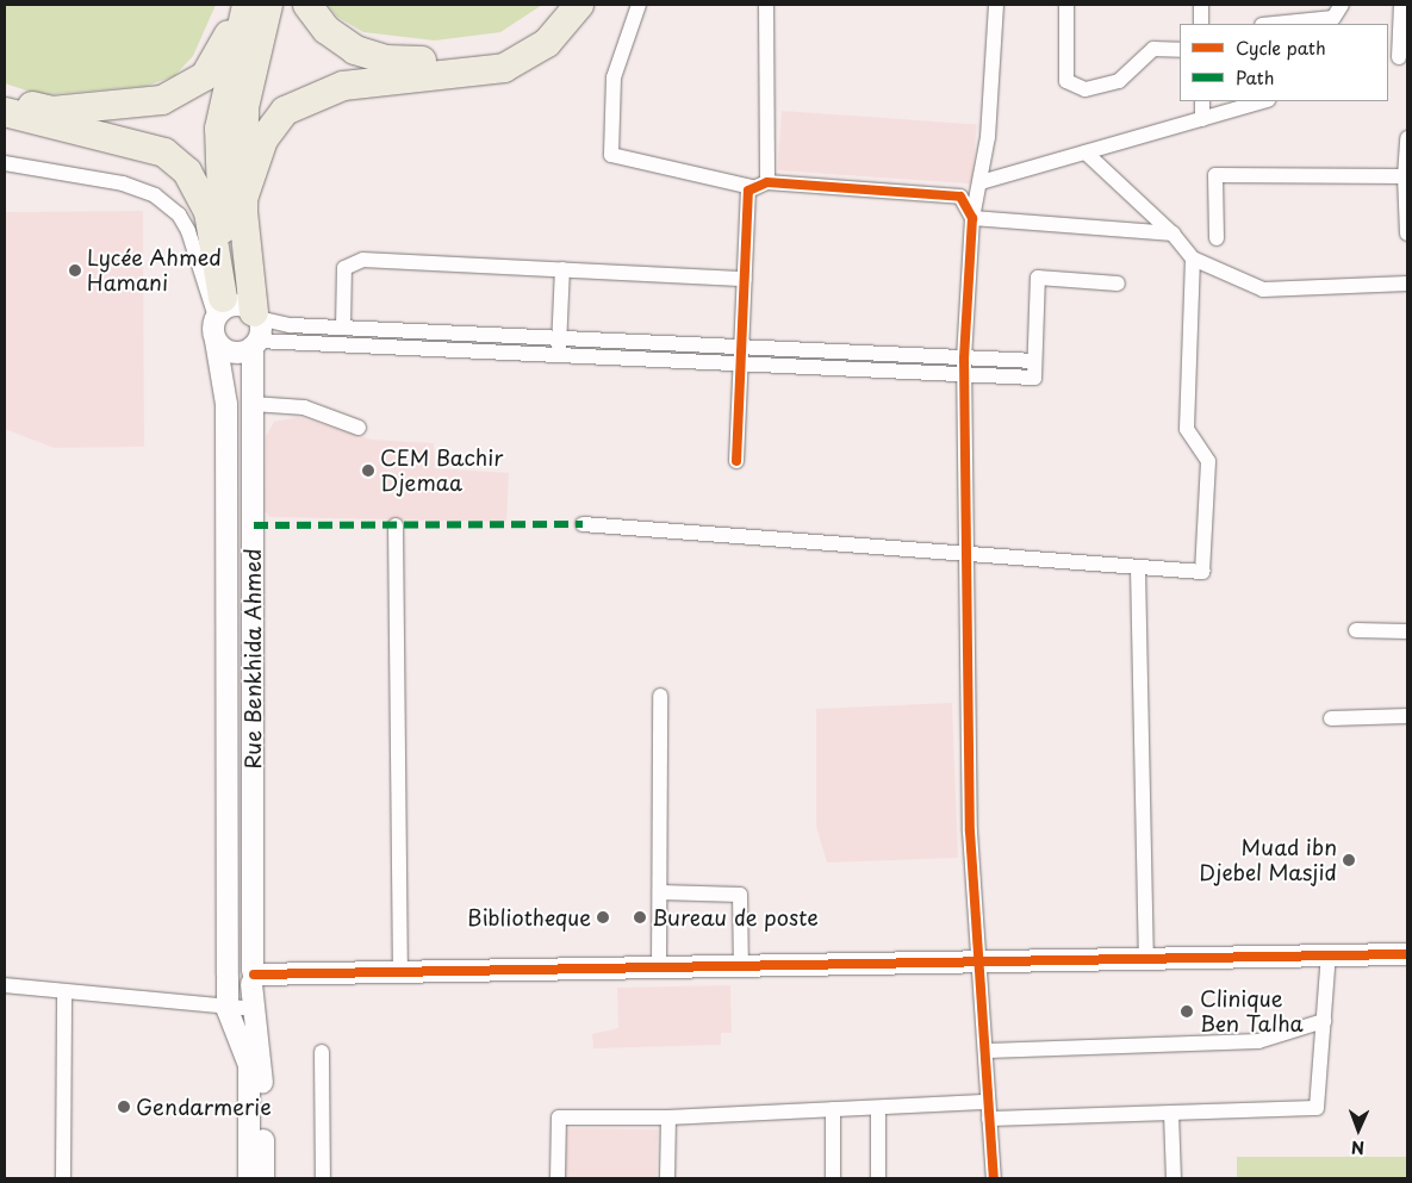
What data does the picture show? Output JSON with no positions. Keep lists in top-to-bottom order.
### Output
{
  "streets": {
    "main road": ["Rue Benkhida Ahmed"]
  },
  "places": [
    "Lycée Ahmed Hamani",
    "CEM Bachir Djemaa",
    "Muad ibn Djebel Masjid",
    "Bibliotheque",
    "Bureau de poste",
    "Clinique Ben Talha",
    "Gendarmerie"
  ],
  "legend": ["Cycle path", "Path"],
  "north": "bottom"
}
